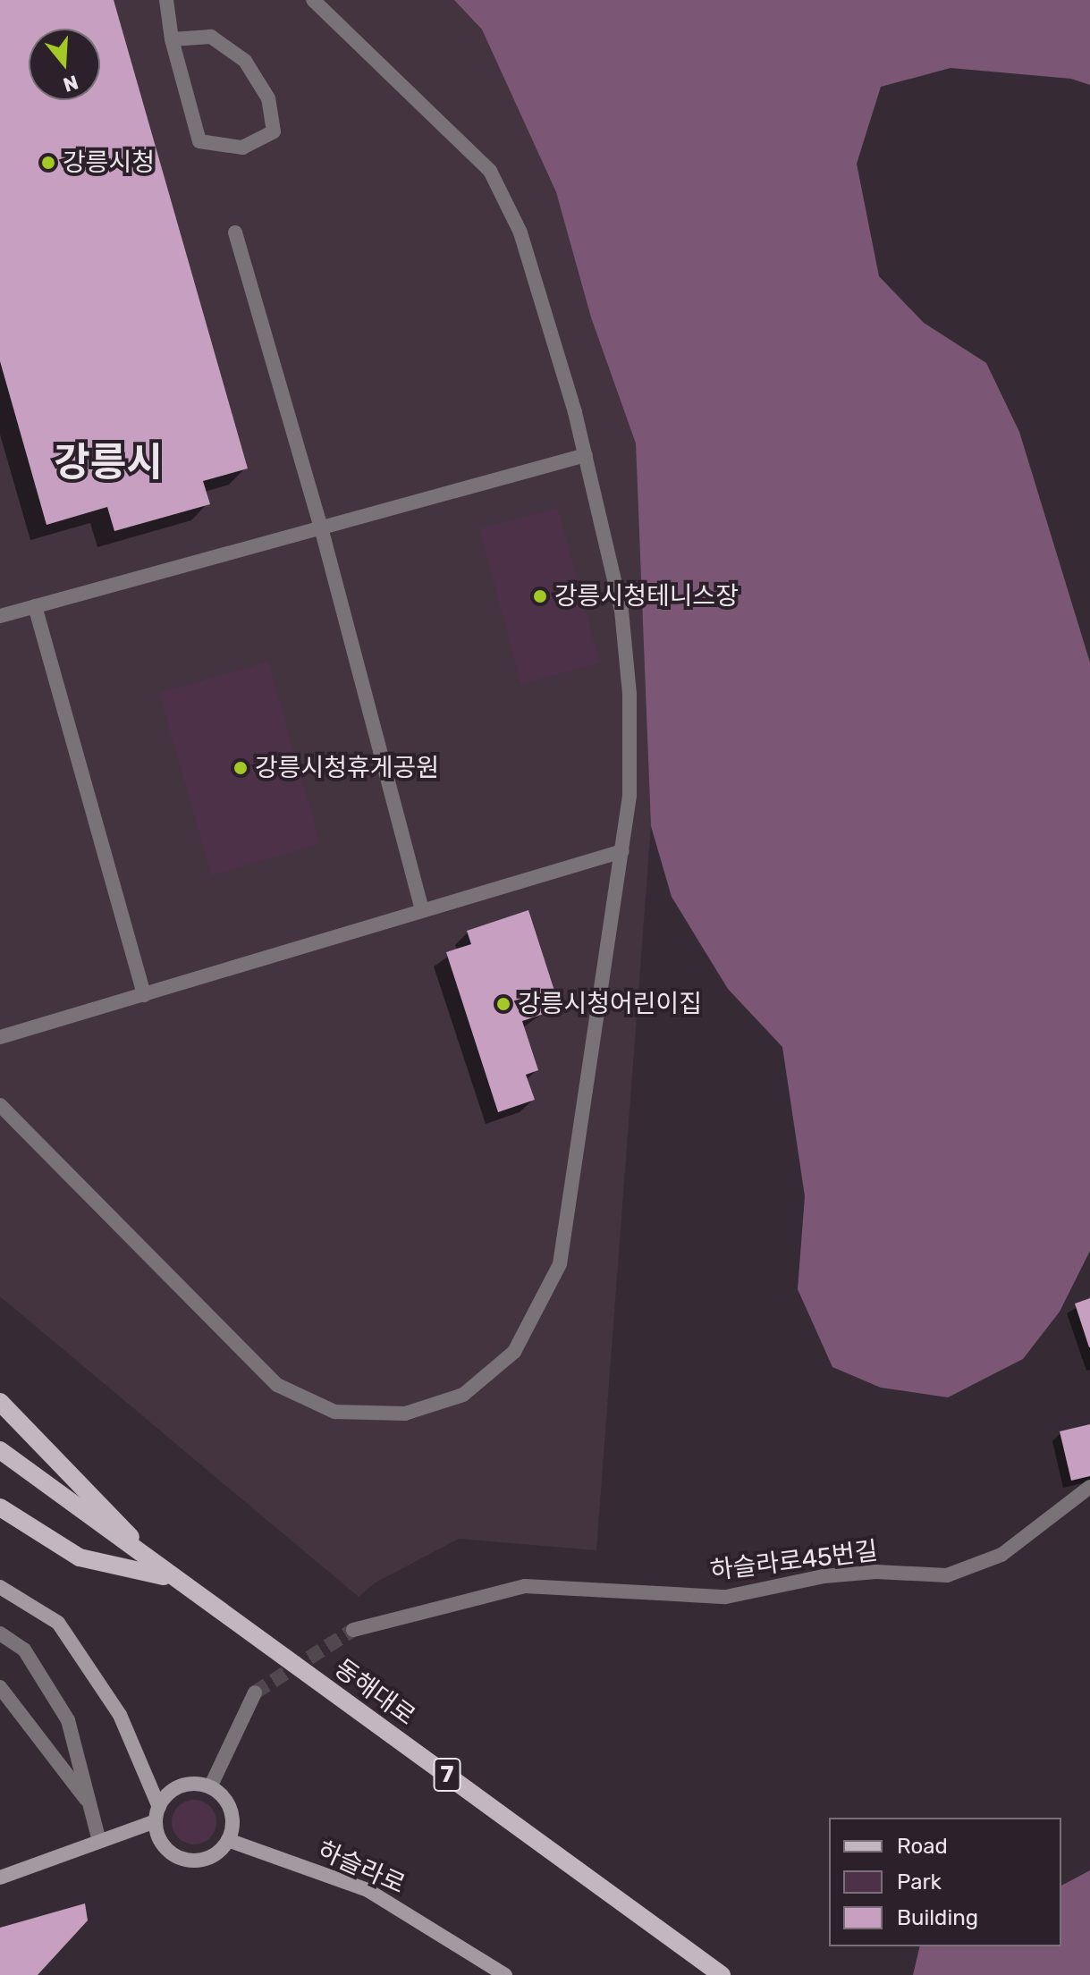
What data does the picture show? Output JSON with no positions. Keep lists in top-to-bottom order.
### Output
{
  "streets": {
    "main road": ["동해대로", "7"],
    "street": ["하슬라로45번길", "하슬라로"]
  },
  "districts": ["강릉시"],
  "places": [
    "강릉시청",
    "강릉시청테니스장",
    "강릉시청휴게공원",
    "강릉시청어린이집"
  ],
  "legend": ["Road", "Park", "Building"],
  "north": "bottom"
}
